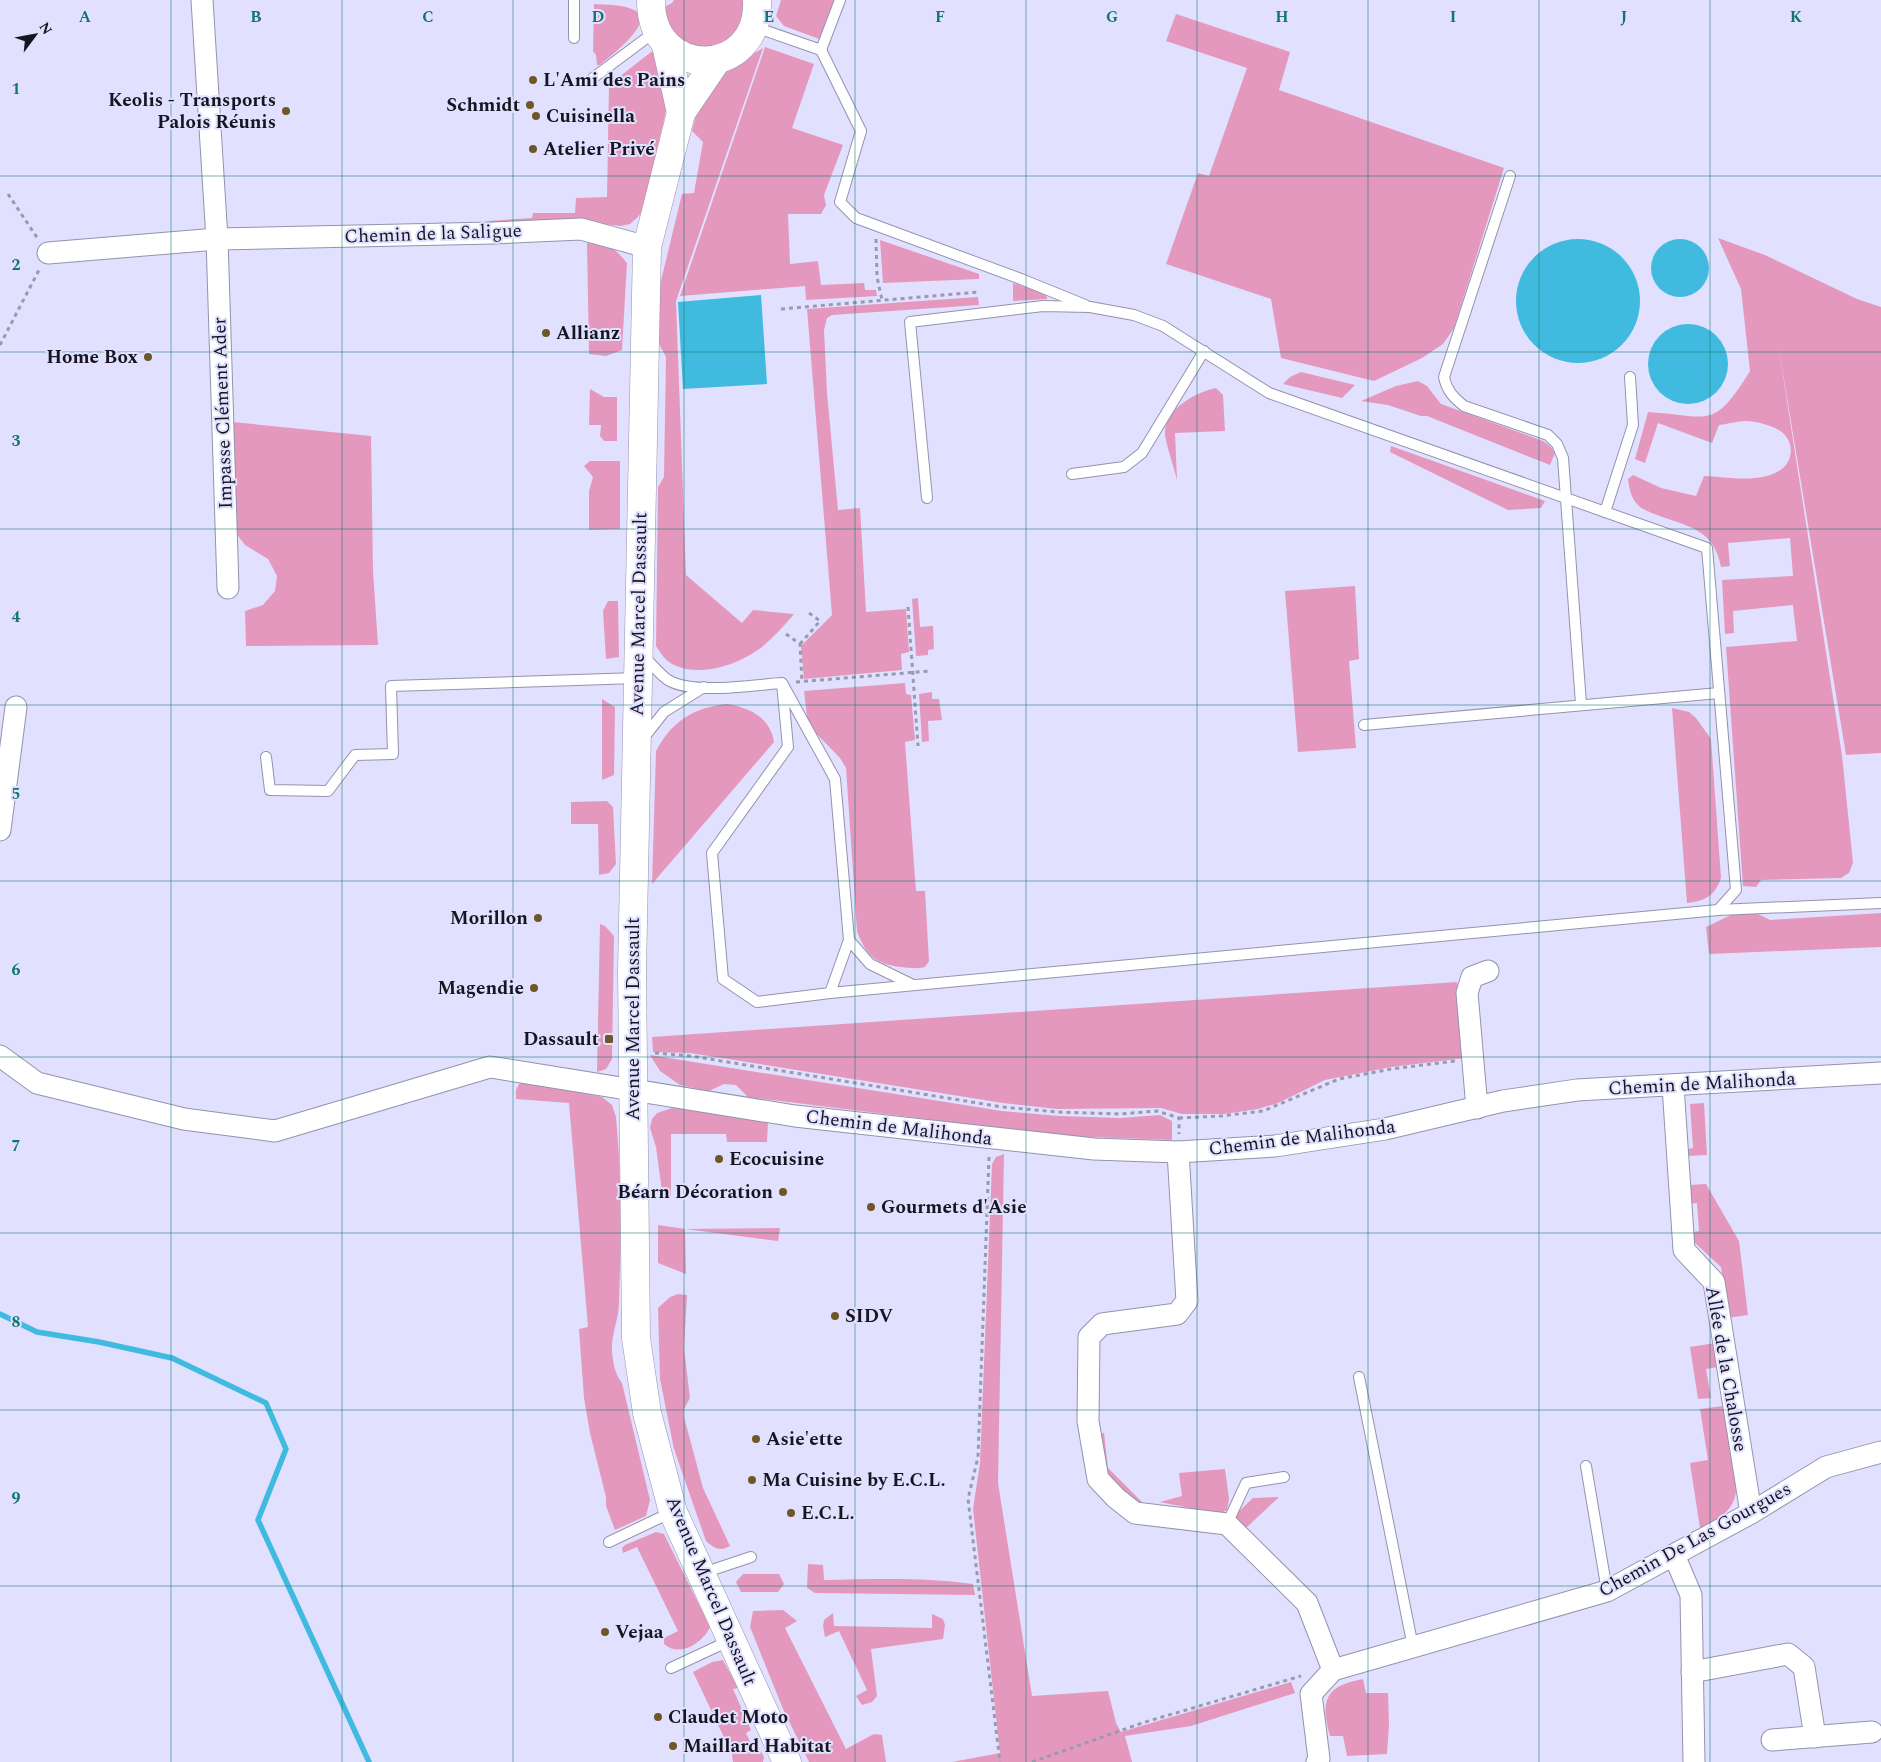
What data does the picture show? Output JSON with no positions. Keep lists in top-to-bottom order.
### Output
{
  "streets": {
    "street": [
      "Chemin de la Saligue",
      "Impasse Clément Ader",
      "Avenue Marcel Dassault",
      "Chemin de Malihonda",
      "Allée de la Chalosse",
      "Chemin De Las Gourgues"
    ]
  },
  "crossings": [
    ["Chemin de la Saligue", "Impasse Clément Ader"],
    ["Chemin de la Saligue", "Avenue Marcel Dassault"],
    ["Avenue Marcel Dassault", "Chemin de Malihonda"],
    ["Chemin de Malihonda", "Allée de la Chalosse"],
    ["Allée de la Chalosse", "Chemin De Las Gourgues"]
  ],
  "places": {
    "other": [
      "L'Ami des Pains",
      "Schmidt",
      "Keolis - Transports Palois Réunis",
      "Cuisinella",
      "Atelier Privé",
      "Allianz",
      "Home Box",
      "Morillon",
      "Magendie",
      "Ecocuisine",
      "Béarn Décoration",
      "Gourmets d'Asie",
      "SIDV",
      "Asie'ette",
      "Ma Cuisine by E.C.L.",
      "E.C.L.",
      "Vejaa",
      "Claudet Moto",
      "Maillard Habitat"
    ],
    "transit": ["Dassault"]
  },
  "north": "top right",
  "grid": {
    "columns": [
      "A",
      "B",
      "C",
      "D",
      "E",
      "F",
      "G",
      "H",
      "I",
      "J",
      "K"
    ],
    "rows": [
      "1",
      "2",
      "3",
      "4",
      "5",
      "6",
      "7",
      "8",
      "9"
    ]
  }
}
